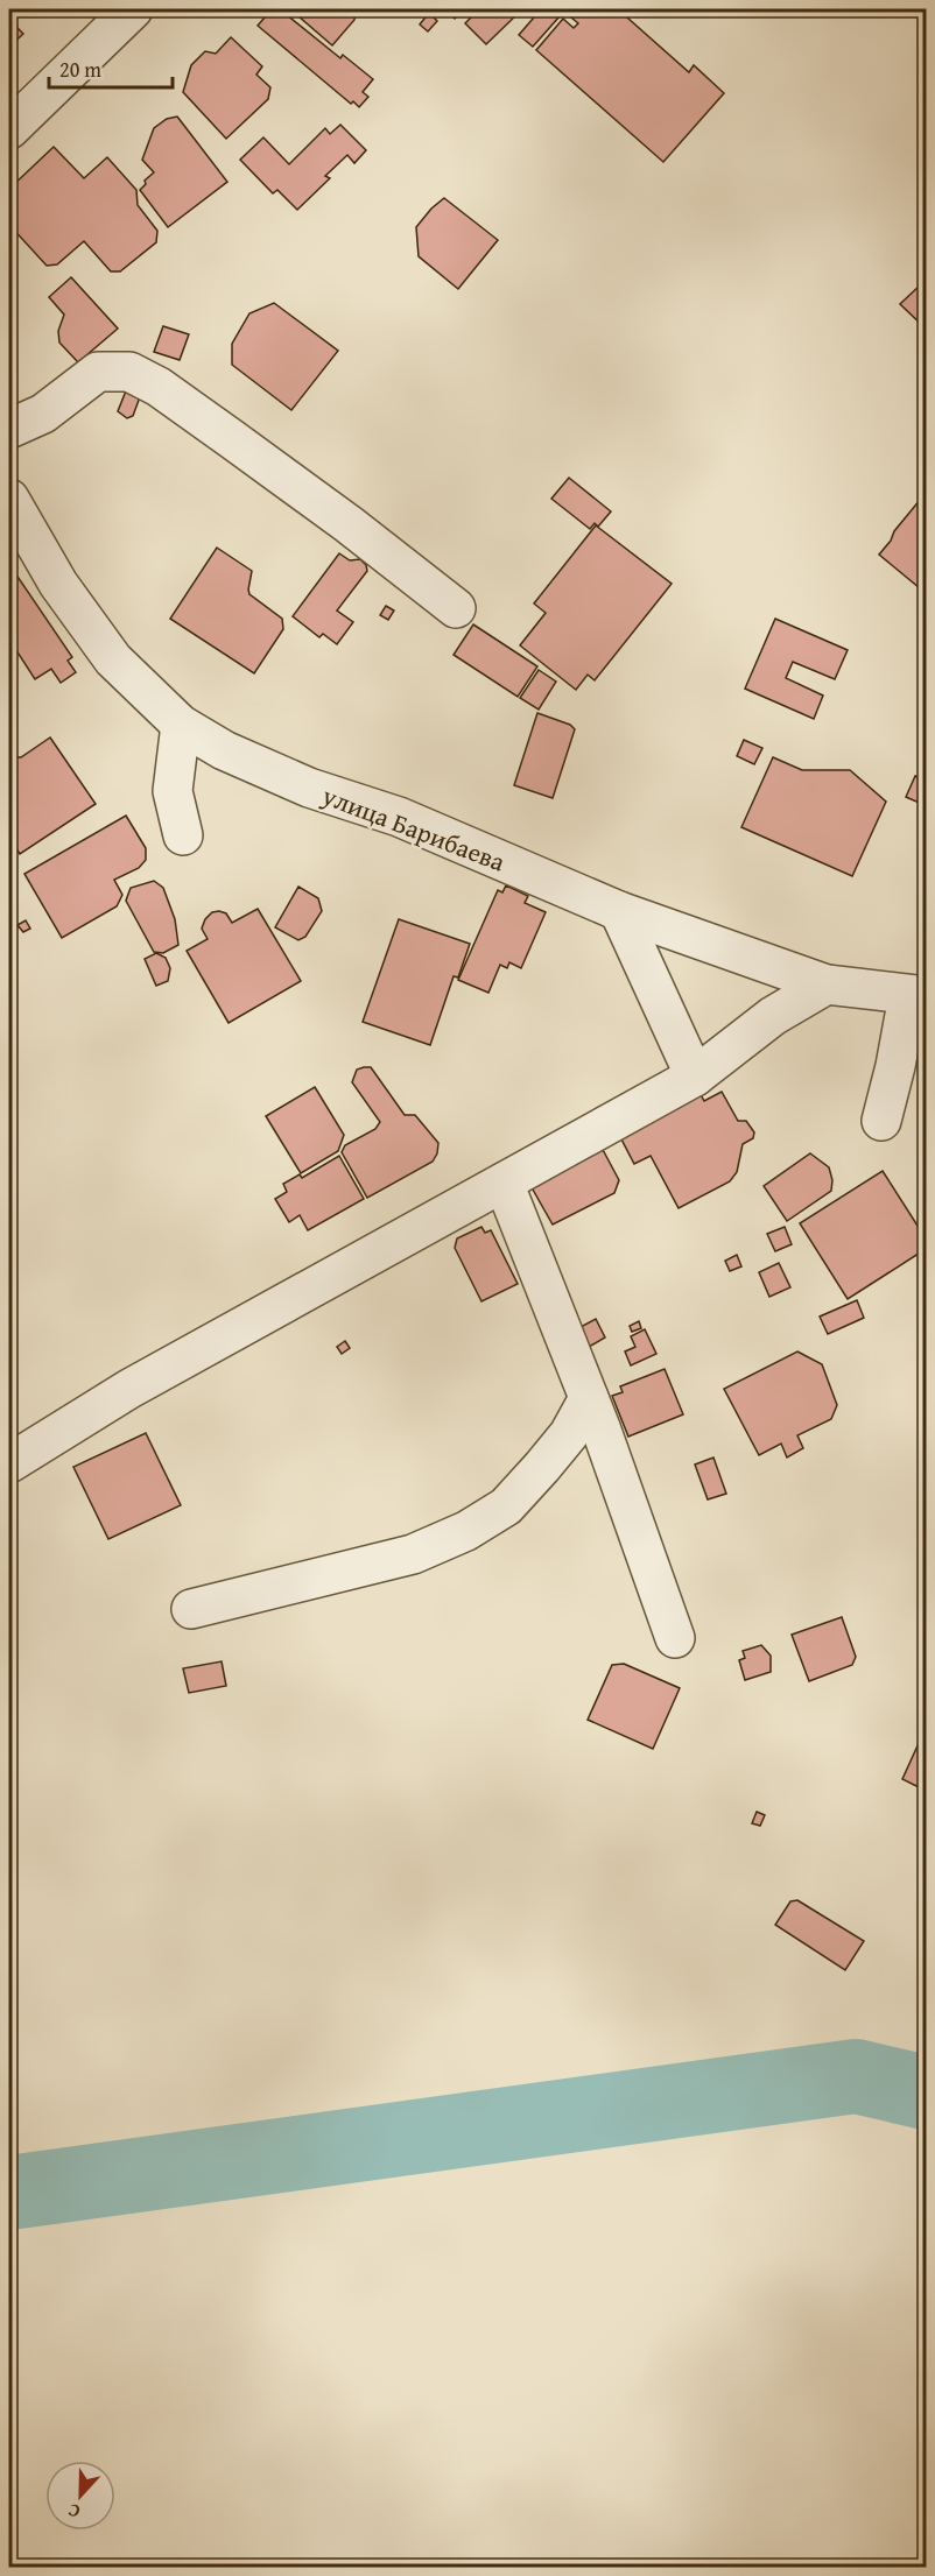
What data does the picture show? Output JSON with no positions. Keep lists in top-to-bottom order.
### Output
{
  "streets": {
    "street": ["улица Барибаева"]
  },
  "scale_bar": "20 m",
  "north": "bottom"
}
